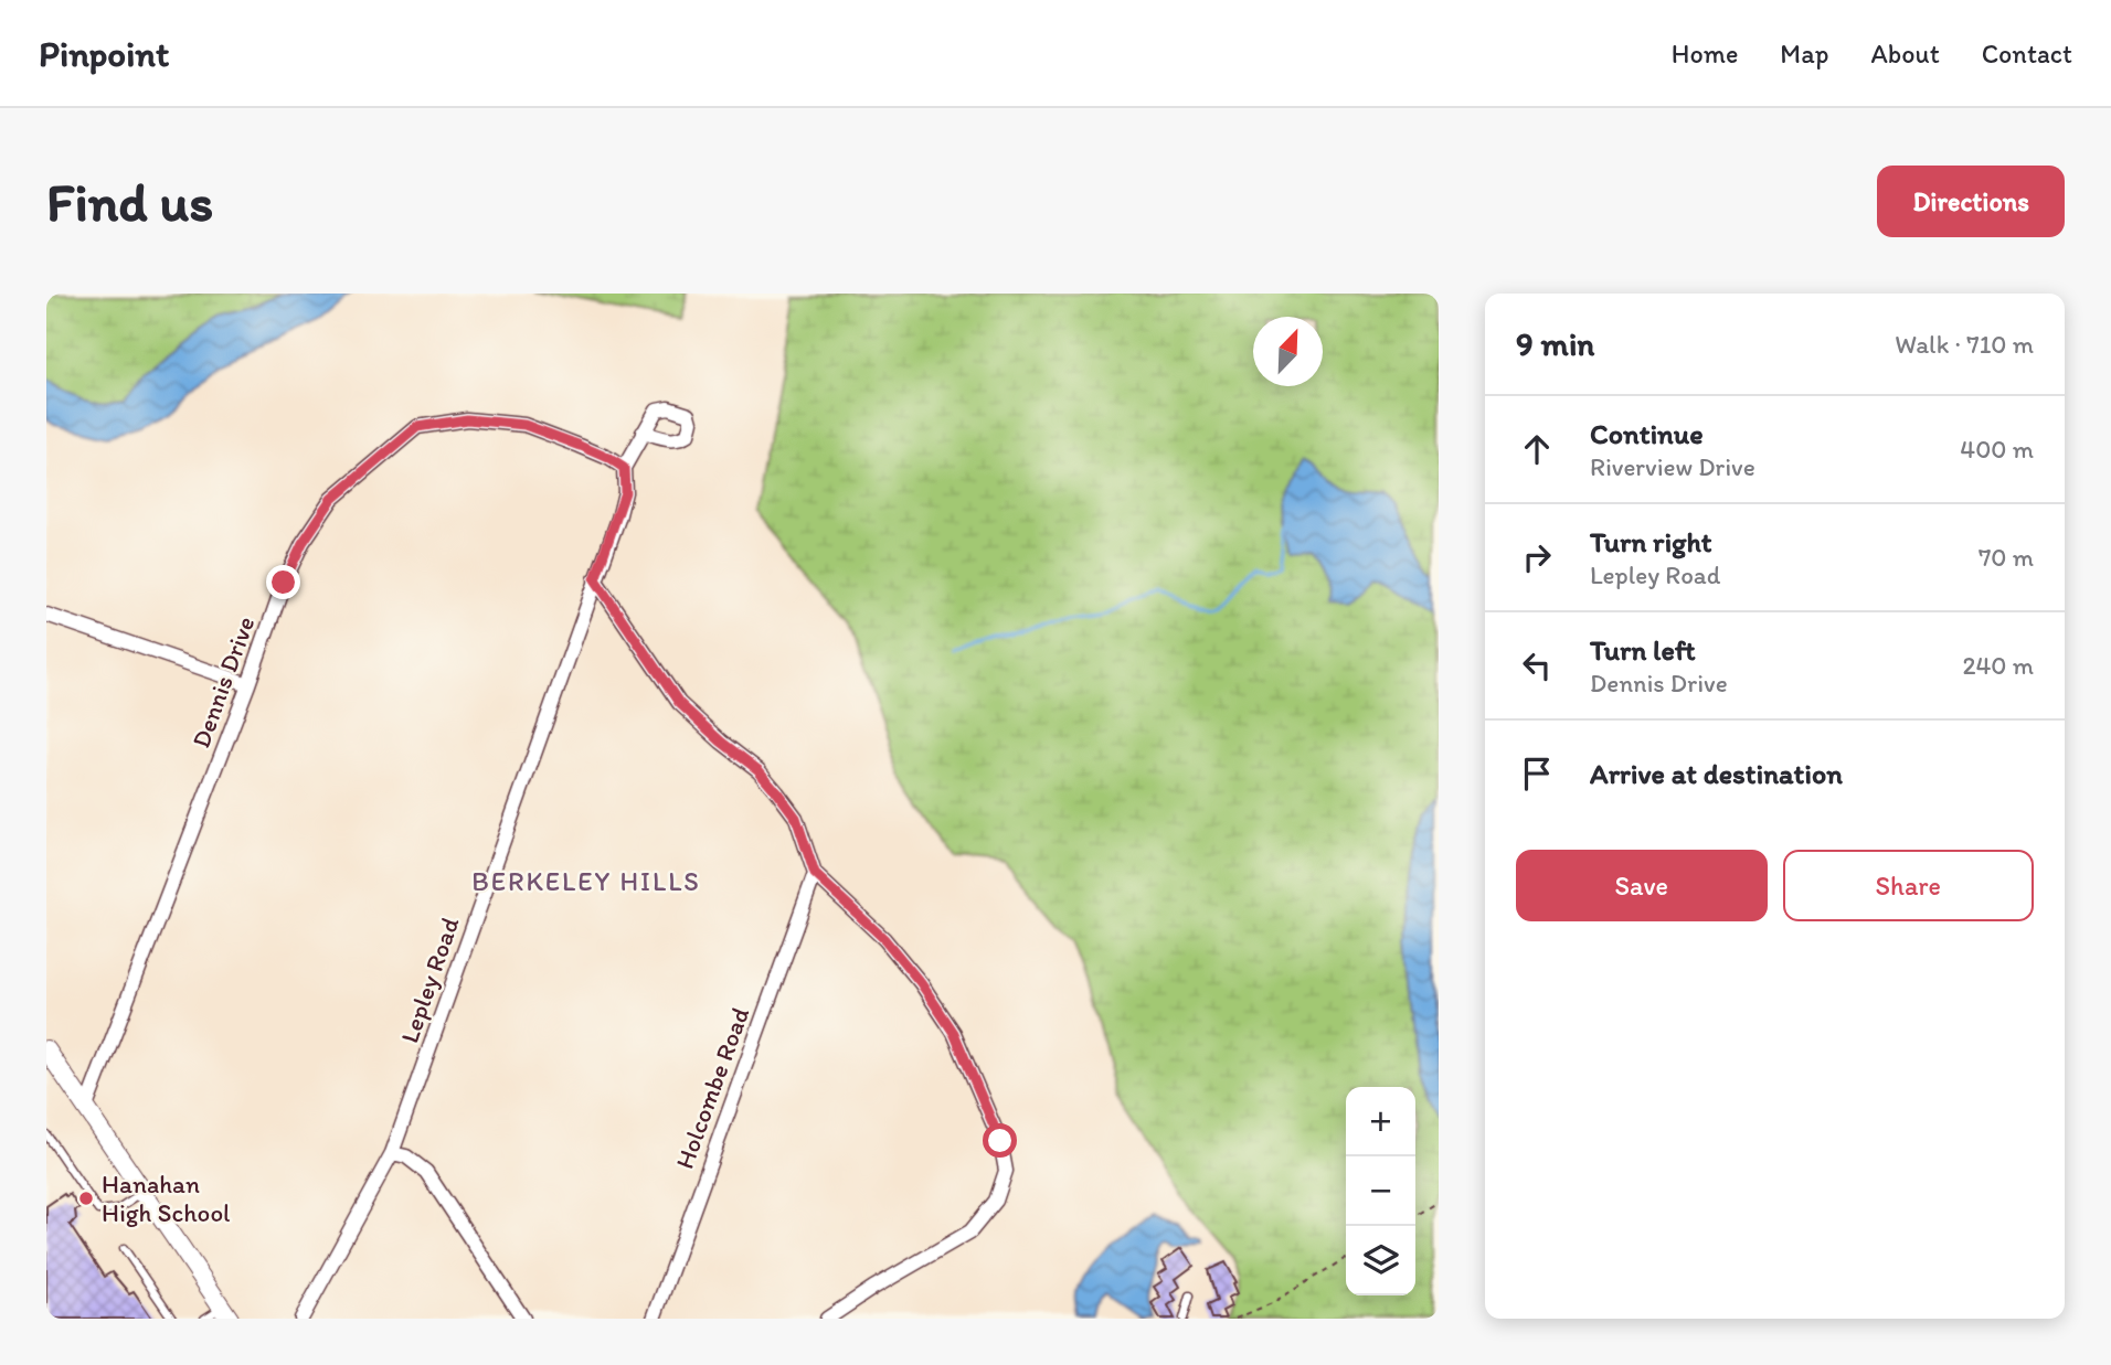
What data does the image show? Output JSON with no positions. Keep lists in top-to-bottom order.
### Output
{
  "streets": {
    "street": ["Dennis Drive", "Lepley Road", "Holcombe Road"]
  },
  "crossings": [
    ["Dennis Drive", "Lepley Road"]
  ],
  "districts": ["BERKELEY HILLS"],
  "places": ["Hanahan High School"],
  "north": "top right",
  "page": {
    "header": "Pinpoint",
    "nav": [
      "Home",
      "Map",
      "About",
      "Contact"
    ],
    "buttons": [
      "Directions",
      ["Save", "Share"]
    ],
    "title": "Find us",
    "heading": ["9 min", "Walk · 710 m"],
    "list": [
      ["Continue", "Riverview Drive", "400 m"],
      ["Turn right", "Lepley Road", "70 m"],
      ["Turn left", "Dennis Drive", "240 m"],
      "Arrive at destination"
    ],
    "map_buttons": ["+", "−"]
  }
}
